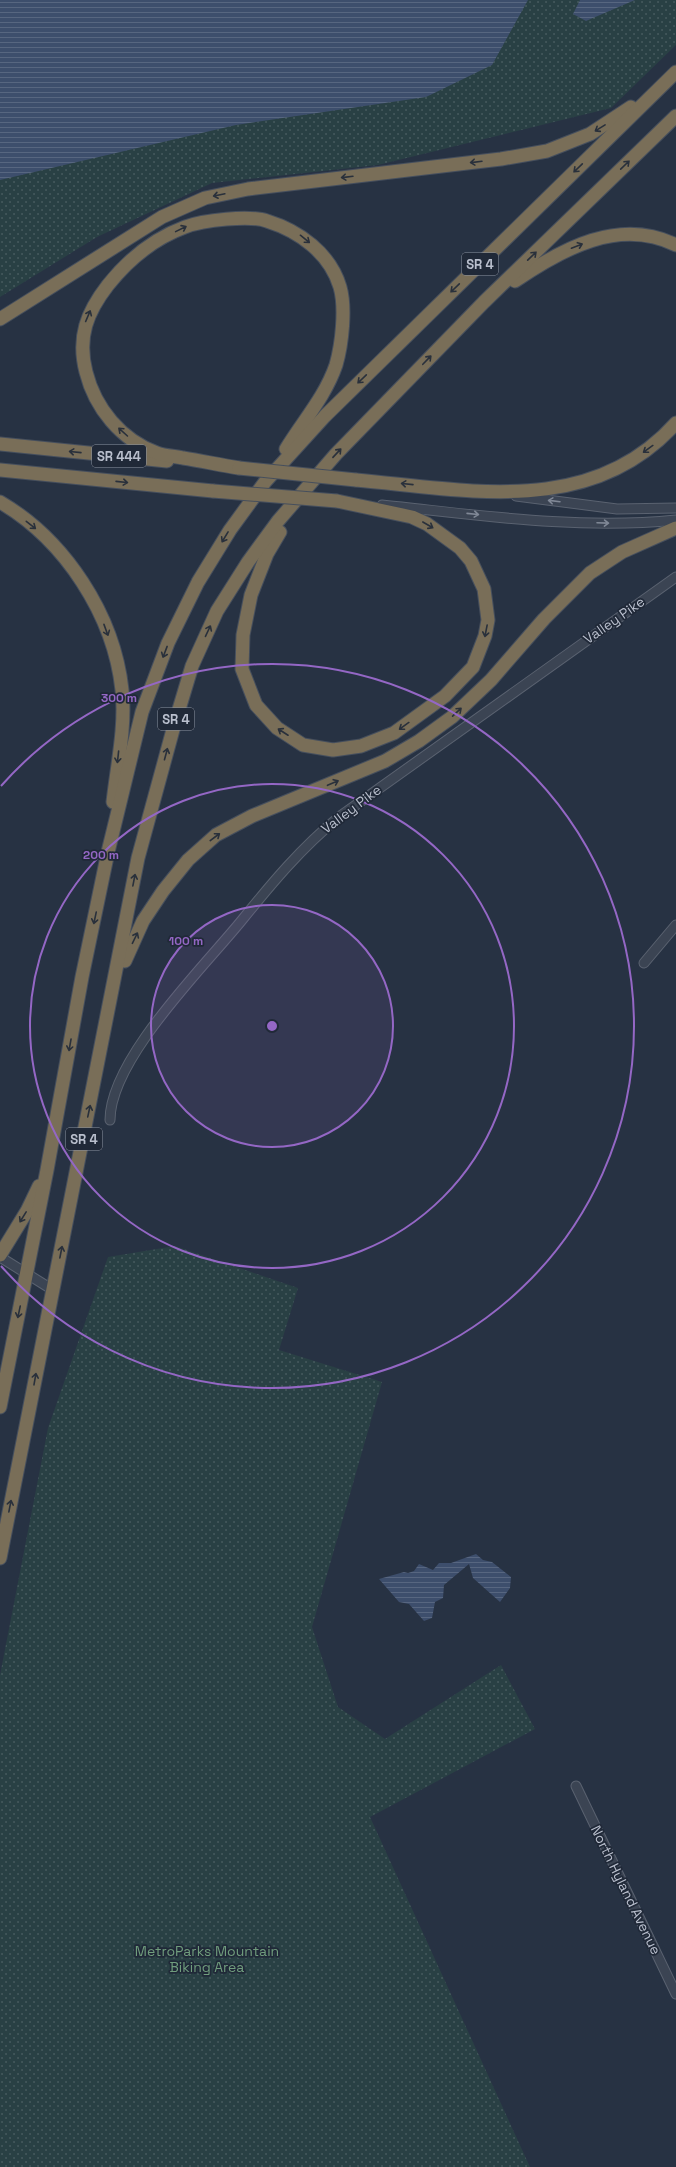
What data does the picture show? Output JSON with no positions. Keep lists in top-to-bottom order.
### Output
{
  "streets": {
    "highway": ["SR 4", "SR 444"],
    "street": ["Valley Pike", "North Hyland Avenue"]
  },
  "parks": ["MetroParks Mountain Biking Area"],
  "rings": ["300 m", "200 m", "100 m"]
}
